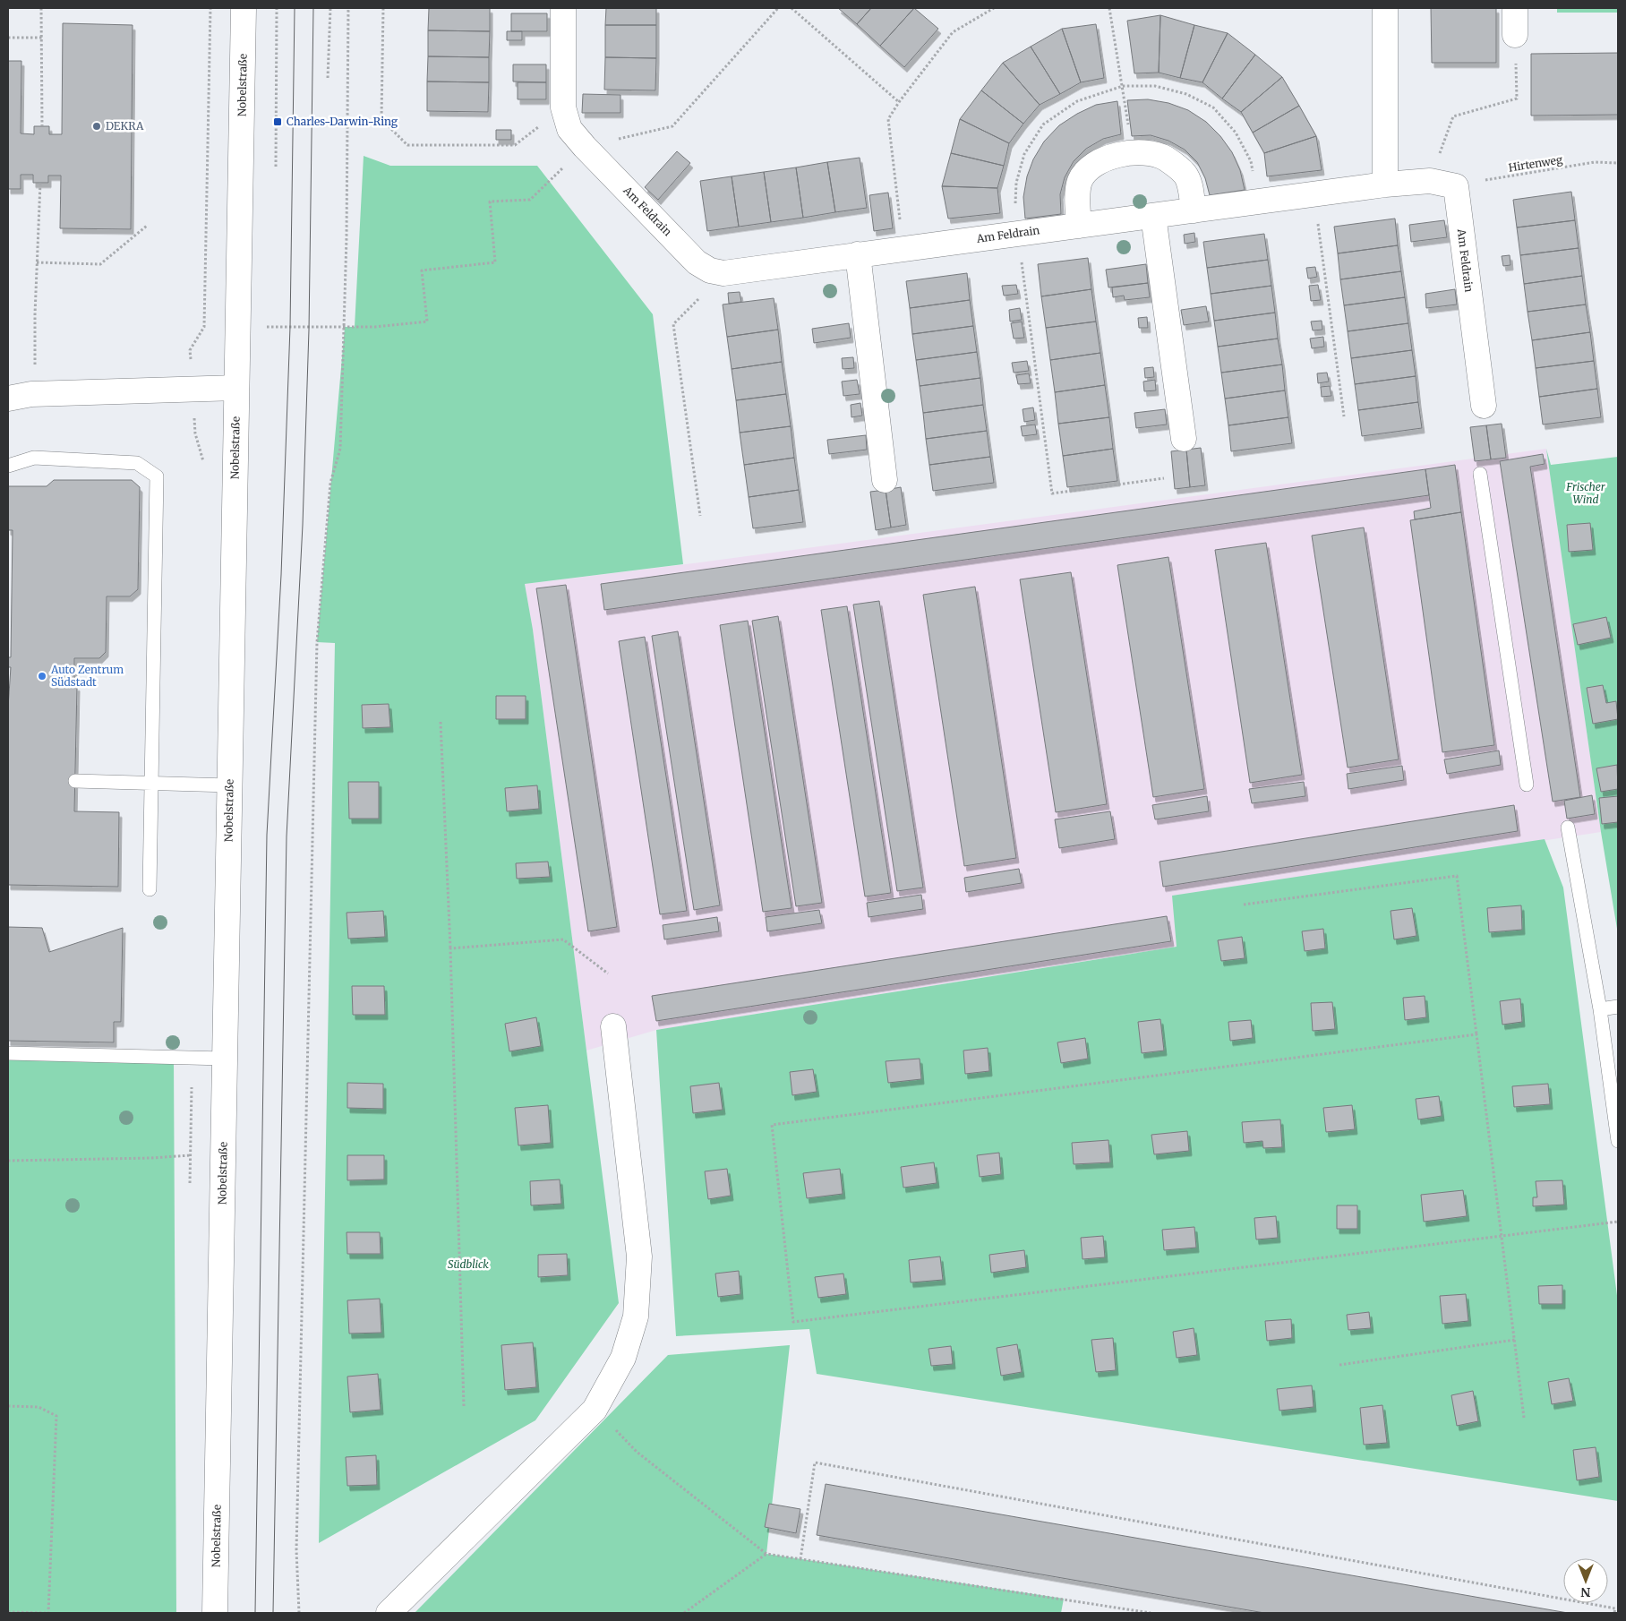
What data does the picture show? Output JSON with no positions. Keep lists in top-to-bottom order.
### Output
{
  "streets": {
    "street": ["Nobelstraße", "Am Feldrain"],
    "path": ["Hirtenweg"]
  },
  "crossings": [
    ["Hirtenweg", "Am Feldrain"]
  ],
  "parks": ["Frischer Wind", "Südblick"],
  "places": {
    "transit": ["Charles-Darwin-Ring"],
    "other": ["DEKRA", "Auto Zentrum Südstadt"]
  },
  "north": "bottom"
}
